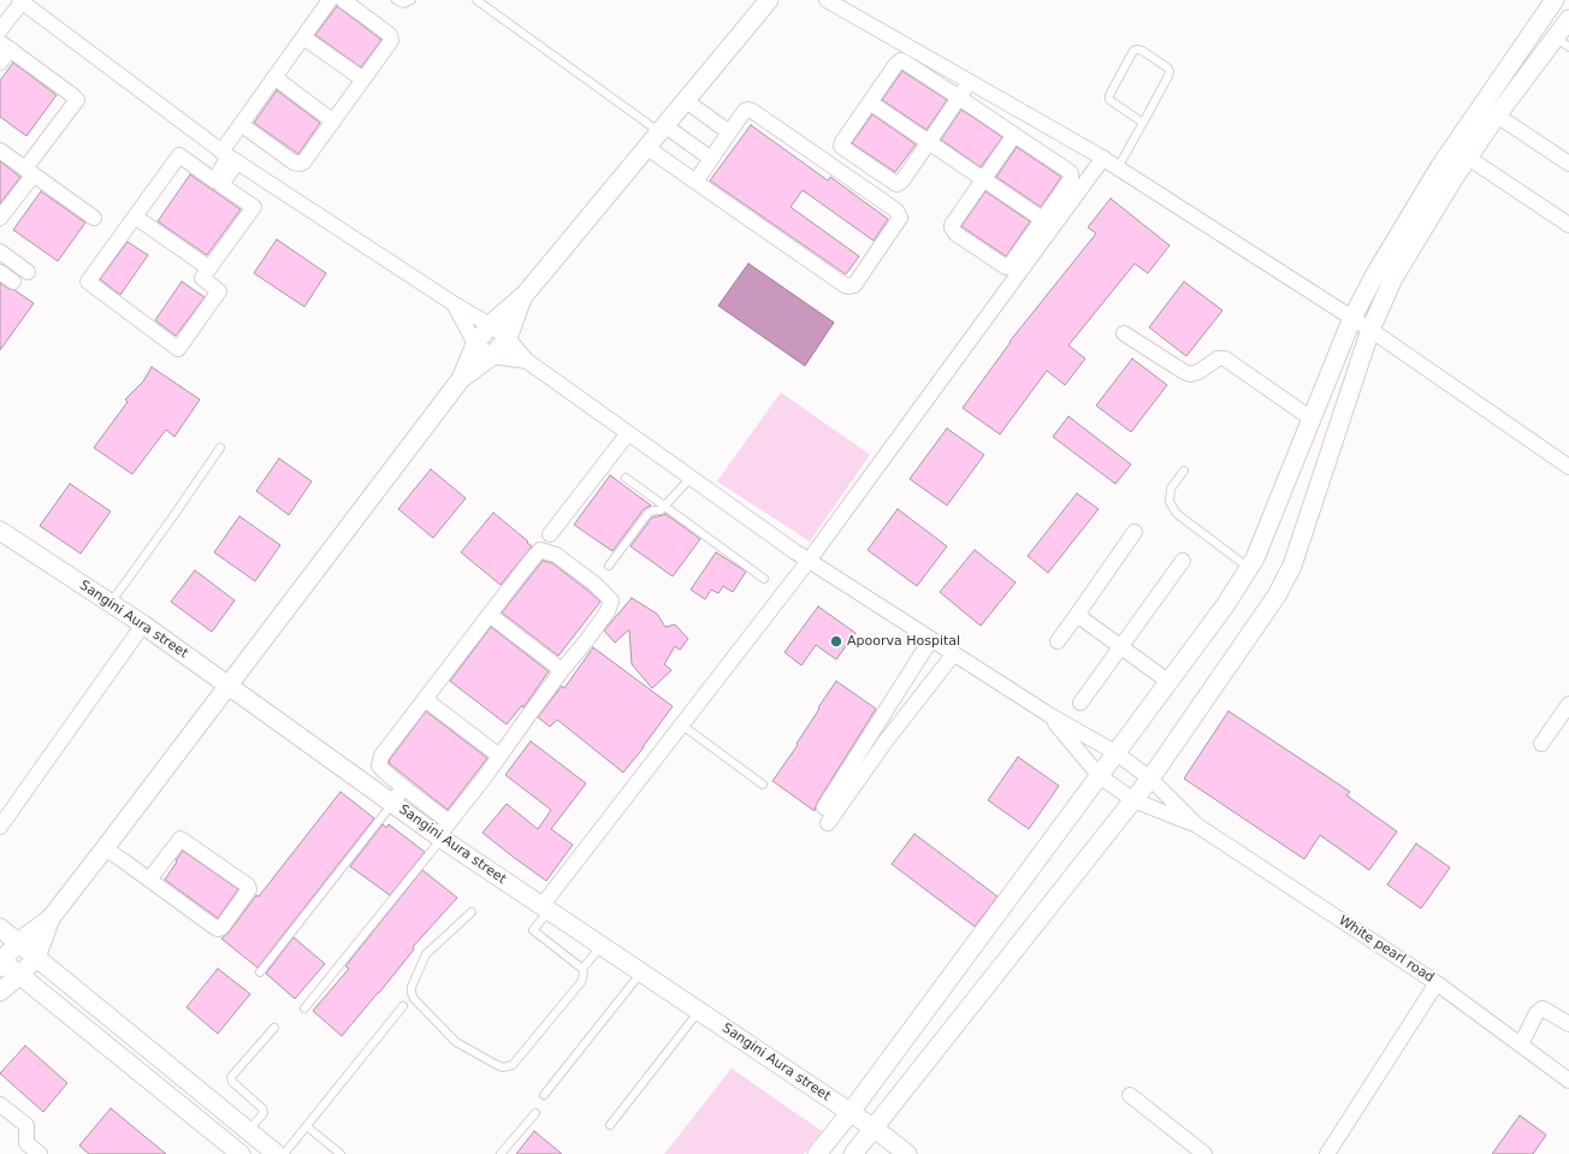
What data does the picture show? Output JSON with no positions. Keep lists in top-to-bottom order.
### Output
{
  "streets": {
    "street": ["Sangini Aura street", "White pearl road"]
  },
  "places": ["Apoorva Hospital"]
}
